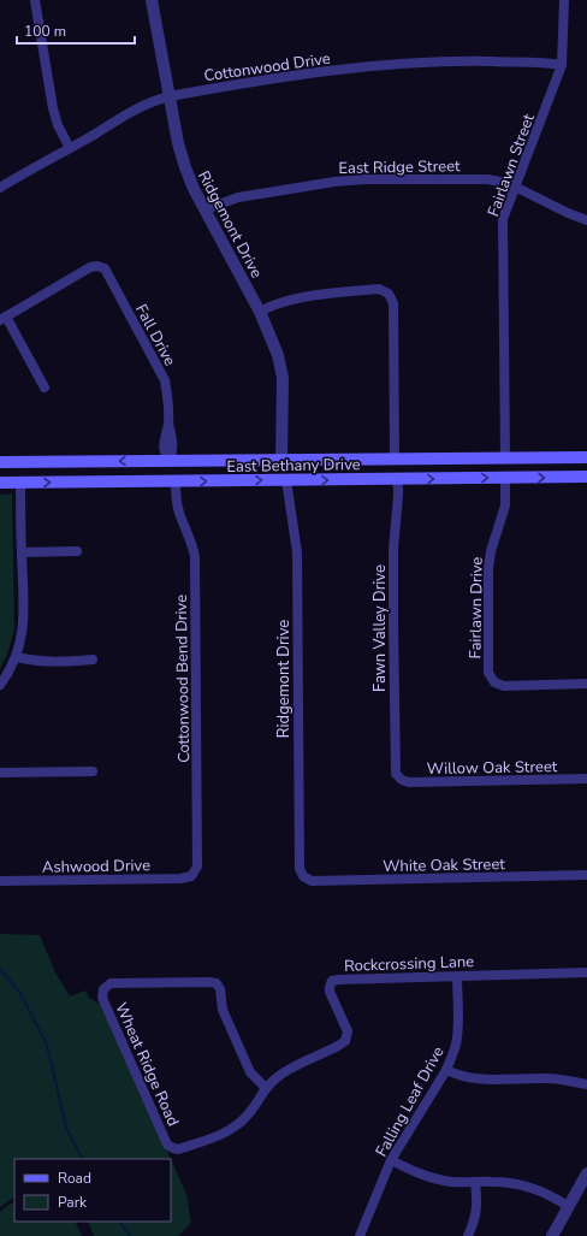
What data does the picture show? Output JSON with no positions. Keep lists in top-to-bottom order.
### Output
{
  "streets": {
    "main road": ["East Bethany Drive"],
    "street": [
      "Cottonwood Drive",
      "Fairlawn Street",
      "East Ridge Street",
      "Ridgemont Drive",
      "Fall Drive",
      "Fairlawn Drive",
      "Fawn Valley Drive",
      "Cottonwood Bend Drive",
      "Willow Oak Street",
      "White Oak Street",
      "Ashwood Drive",
      "Rockcrossing Lane",
      "Wheat Ridge Road",
      "Falling Leaf Drive"
    ]
  },
  "crossings": [
    ["Cottonwood Drive", "Fairlawn Street"],
    ["Cottonwood Drive", "Ridgemont Drive"],
    ["Fairlawn Street", "East Ridge Street"],
    ["Fairlawn Street", "East Bethany Drive"],
    ["East Ridge Street", "Ridgemont Drive"],
    ["Ridgemont Drive", "East Bethany Drive"],
    ["Ridgemont Drive", "White Oak Street"],
    ["Fall Drive", "East Bethany Drive"],
    ["East Bethany Drive", "Fairlawn Drive"],
    ["East Bethany Drive", "Fawn Valley Drive"],
    ["East Bethany Drive", "Cottonwood Bend Drive"],
    ["Fawn Valley Drive", "Willow Oak Street"],
    ["Cottonwood Bend Drive", "Ashwood Drive"],
    ["Rockcrossing Lane", "Wheat Ridge Road"],
    ["Rockcrossing Lane", "Falling Leaf Drive"]
  ],
  "legend": ["Road", "Park"],
  "scale_bar": "100 m"
}
